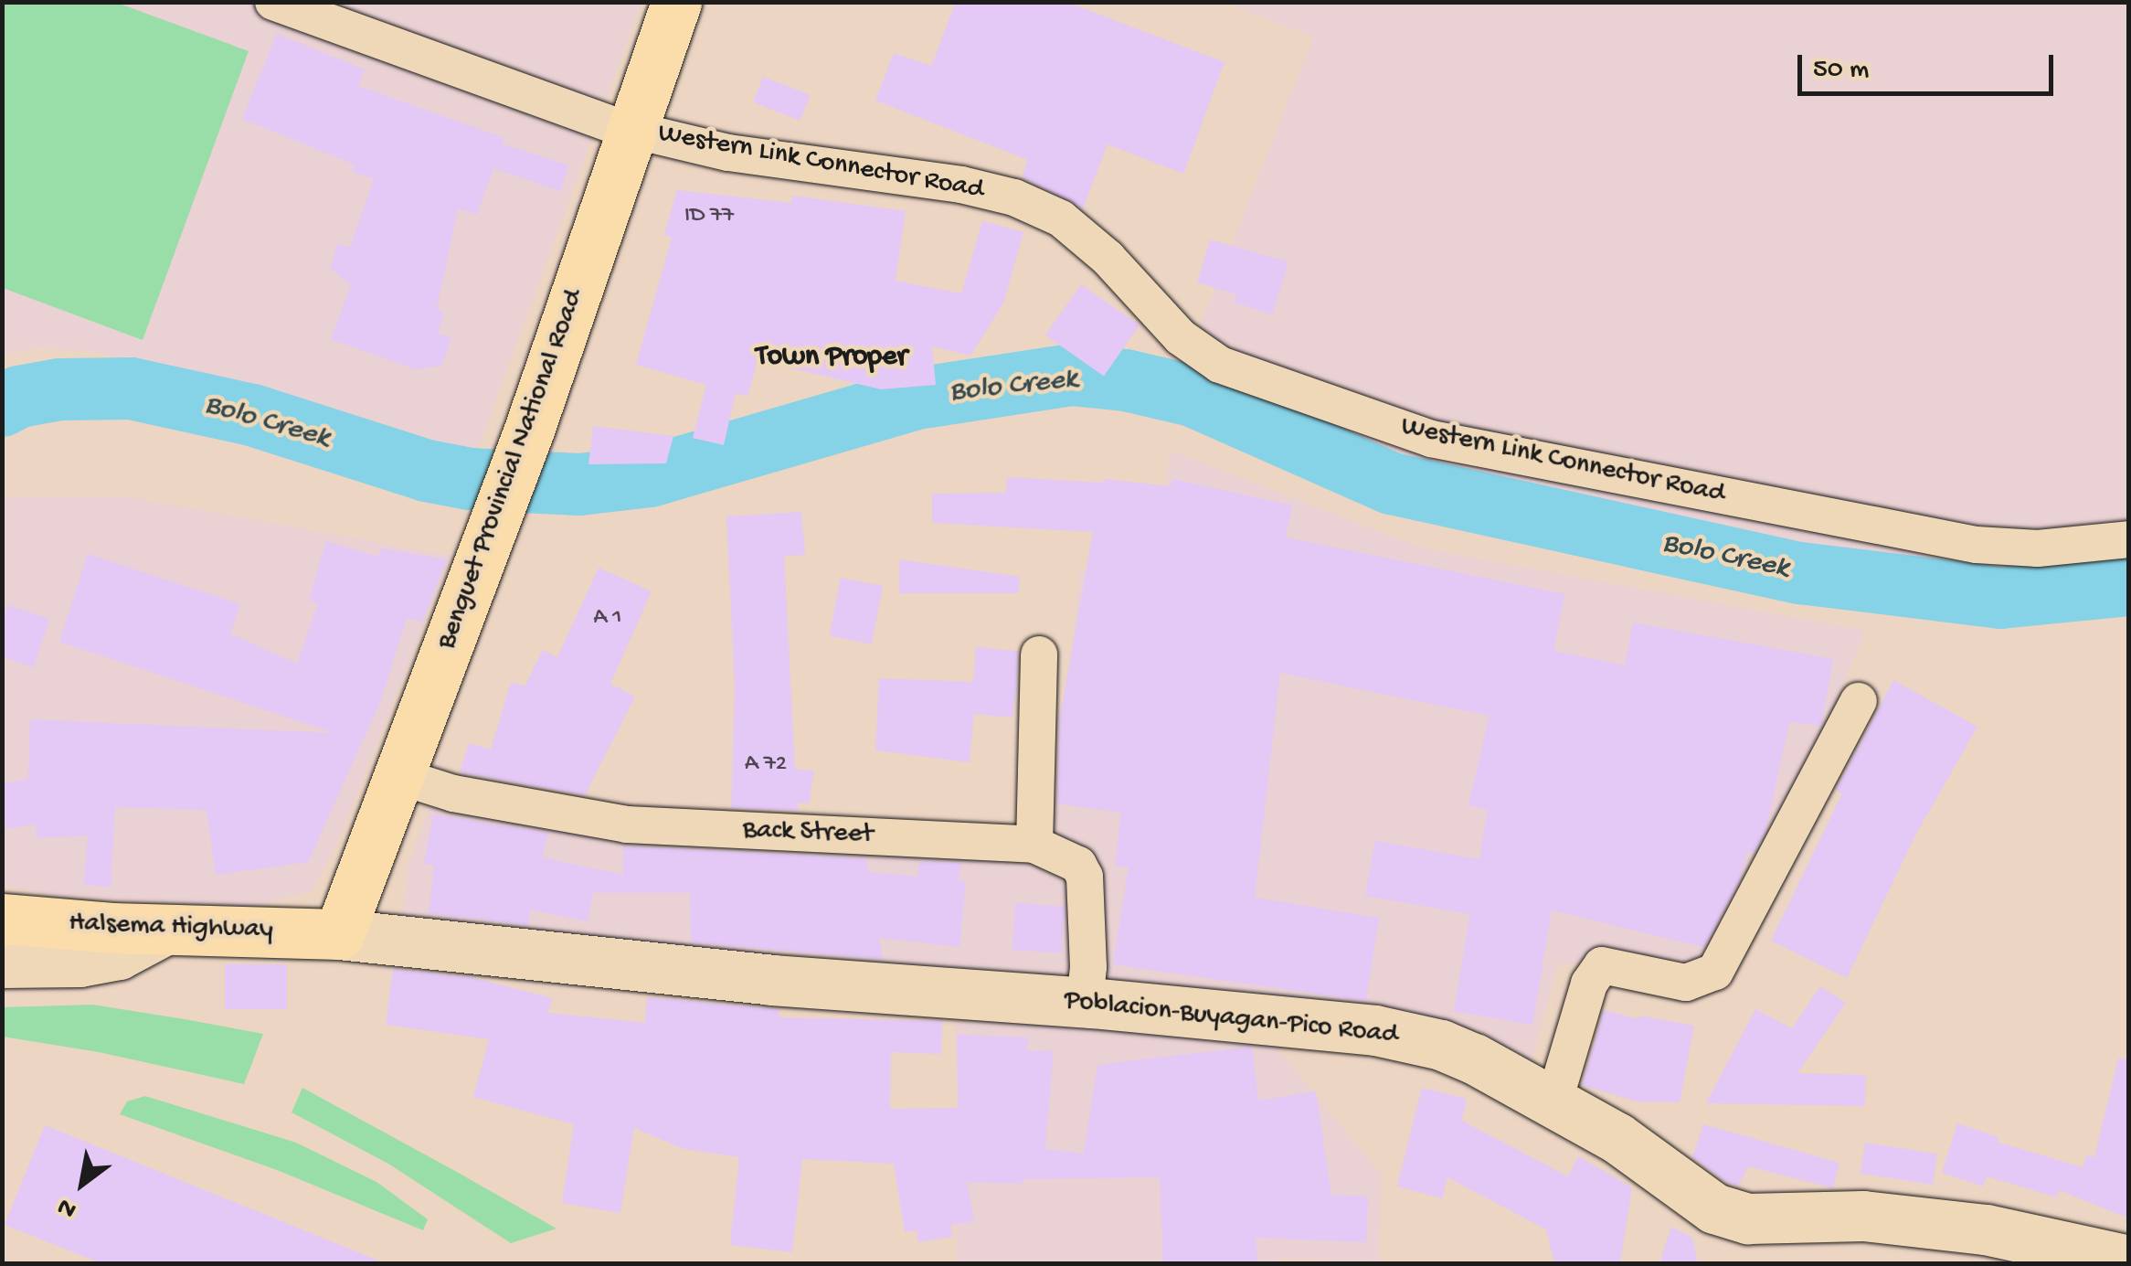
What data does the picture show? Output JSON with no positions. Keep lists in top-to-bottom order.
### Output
{
  "streets": {
    "highway": ["Benguet Provincial National Road", "Halsema Highway"],
    "main road": ["Poblacion-Buyagan-Pico Road"],
    "street": ["Western Link Connector Road", "Back Street"]
  },
  "crossings": [
    ["Western Link Connector Road", "Benguet Provincial National Road"],
    ["Benguet Provincial National Road", "Back Street"],
    ["Benguet Provincial National Road", "Halsema Highway"],
    ["Benguet Provincial National Road", "Poblacion-Buyagan-Pico Road"],
    ["Back Street", "Poblacion-Buyagan-Pico Road"],
    ["Halsema Highway", "Poblacion-Buyagan-Pico Road"]
  ],
  "districts": ["Town Proper"],
  "water": ["Bolo Creek"],
  "house_numbers": ["ID 77", "A 1", "A 72"],
  "scale_bar": "50 m",
  "north": "bottom left"
}
